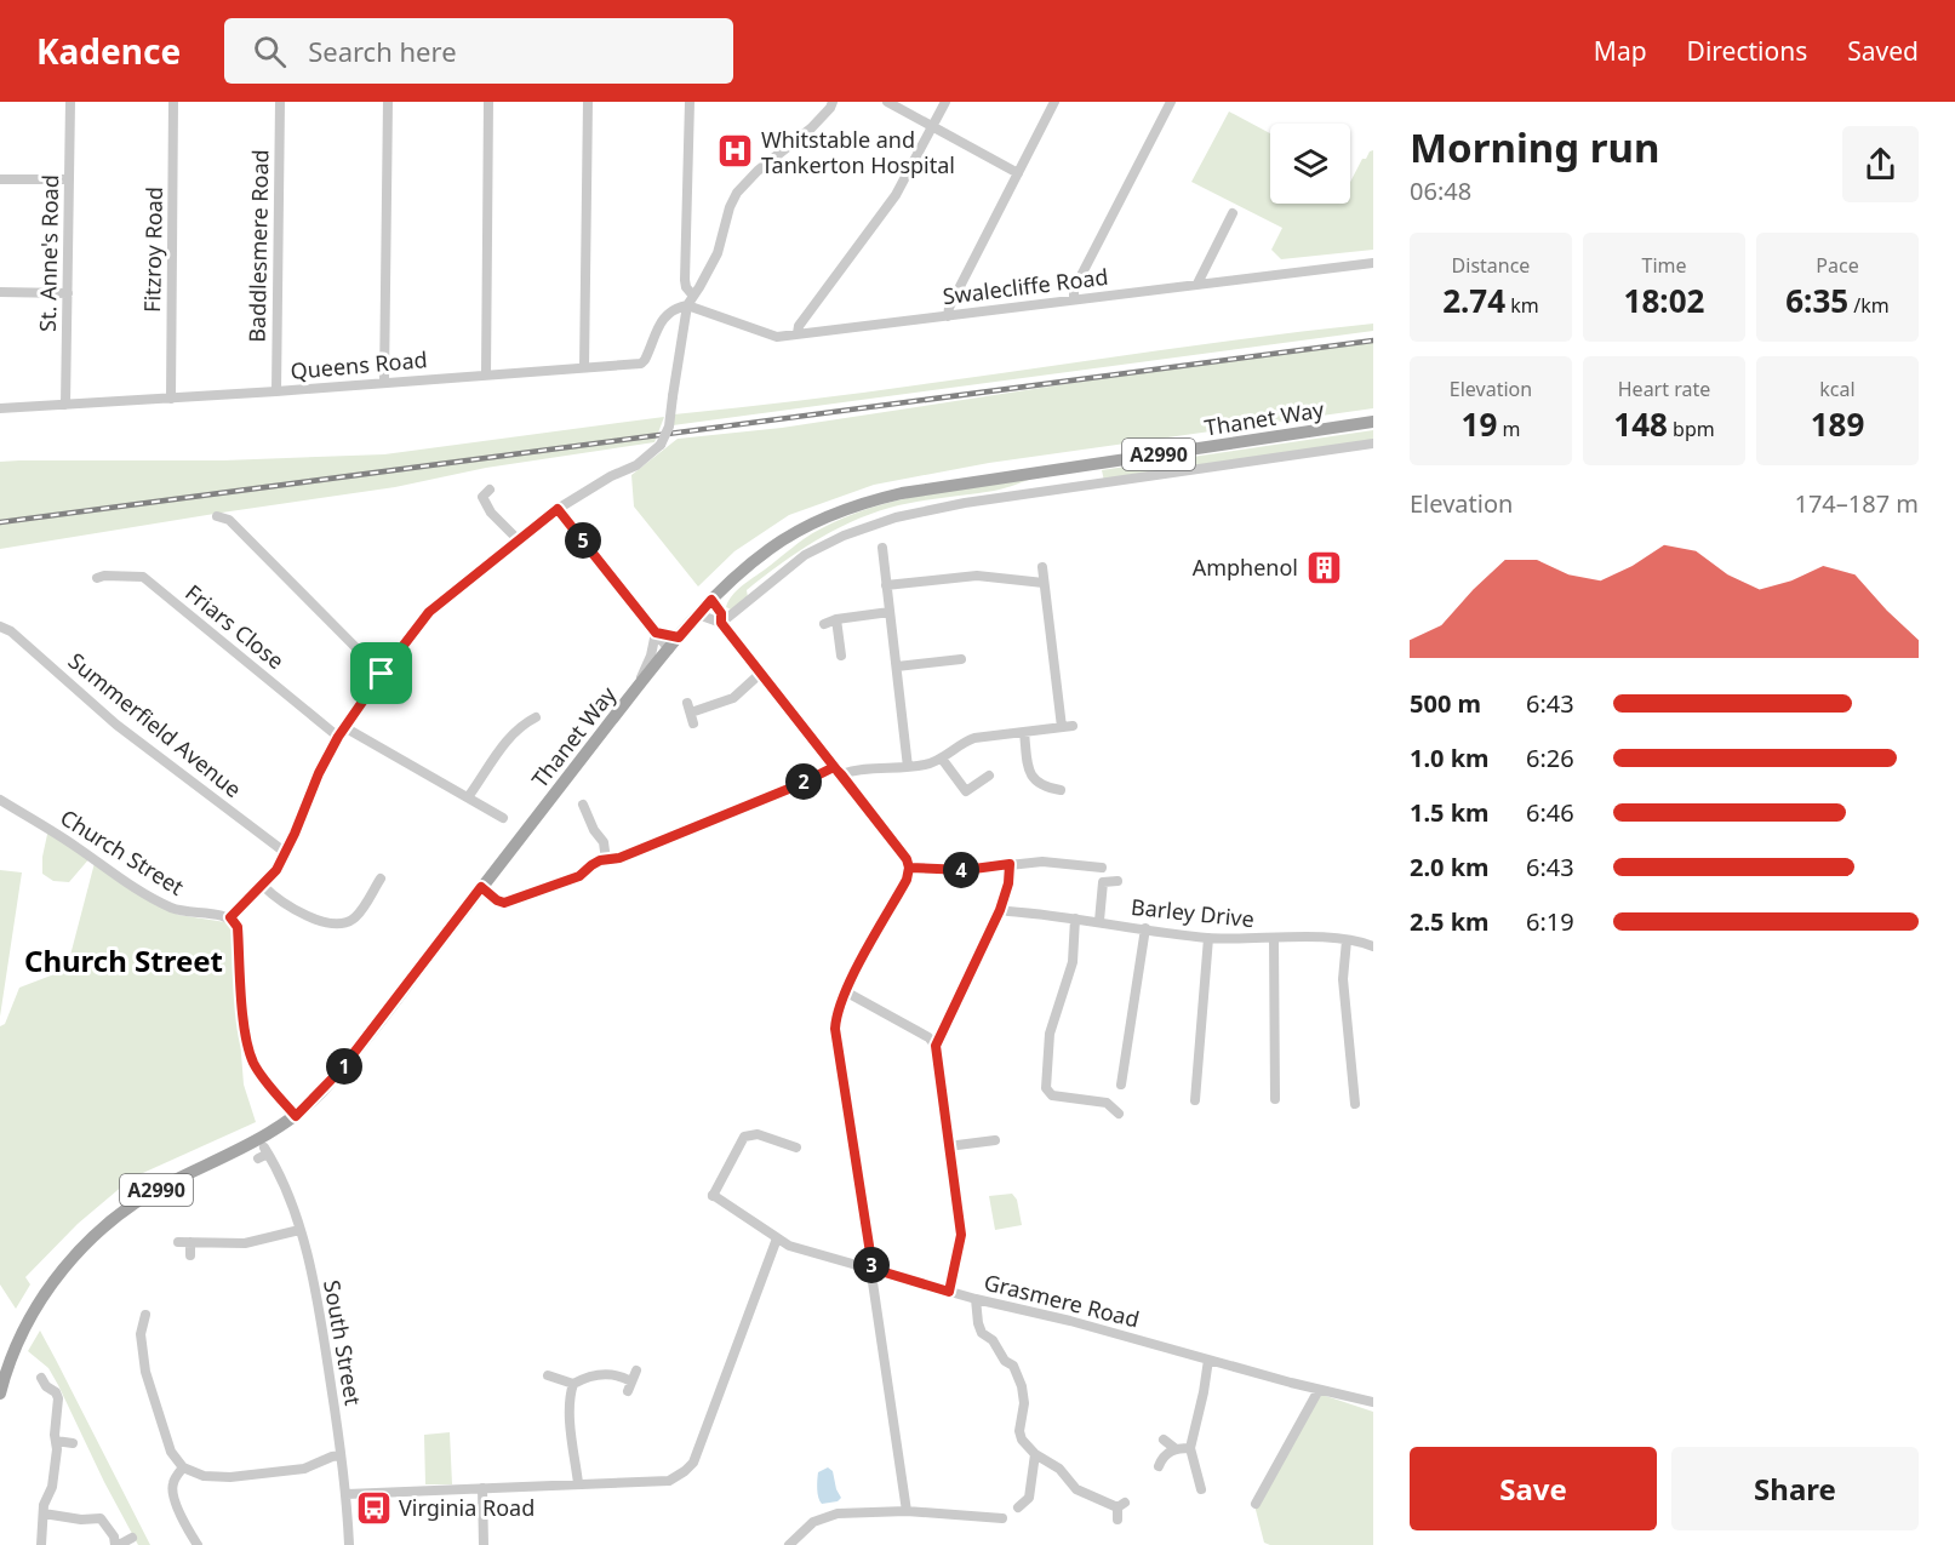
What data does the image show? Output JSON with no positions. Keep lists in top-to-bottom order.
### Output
{
  "streets": {
    "main road": ["Thanet Way", "A2990"],
    "street": [
      "Baddlesmere Road",
      "Fitzroy Road",
      "St. Anne's Road",
      "Swalecliffe Road",
      "Queens Road",
      "Friars Close",
      "Summerfield Avenue",
      "Church Street",
      "Barley Drive",
      "Grasmere Road",
      "South Street"
    ]
  },
  "crossings": [
    ["Baddlesmere Road", "Queens Road"],
    ["Fitzroy Road", "Queens Road"],
    ["St. Anne's Road", "Queens Road"],
    ["Swalecliffe Road", "Queens Road"]
  ],
  "districts": ["Church Street"],
  "places": {
    "hospital": ["Whitstable and Tankerton Hospital"],
    "building": ["Amphenol"],
    "bus stop": ["Virginia Road"]
  },
  "page": {
    "header": "Kadence",
    "search": "Search here",
    "nav": ["Map", "Directions", "Saved"],
    "heading": ["Morning run", "06:48"],
    "stats": [
      ["Distance", "2.74 km"],
      ["Time", "18:02"],
      ["Pace", "6:35 /km"],
      ["Elevation", "19 m"],
      ["Heart rate", "148 bpm"],
      ["kcal", "189"]
    ],
    "chart": ["Elevation", "174–187 m"],
    "pins": [
      "5",
      "2",
      "4",
      "1",
      "3"
    ],
    "list": [
      {
        "name": "500 m",
        "note": "6:43"
      },
      {
        "name": "1.0 km",
        "note": "6:26"
      },
      {
        "name": "1.5 km",
        "note": "6:46"
      },
      {
        "name": "2.0 km",
        "note": "6:43"
      },
      {
        "name": "2.5 km",
        "note": "6:19"
      }
    ],
    "buttons": ["Save", "Share"]
  }
}
